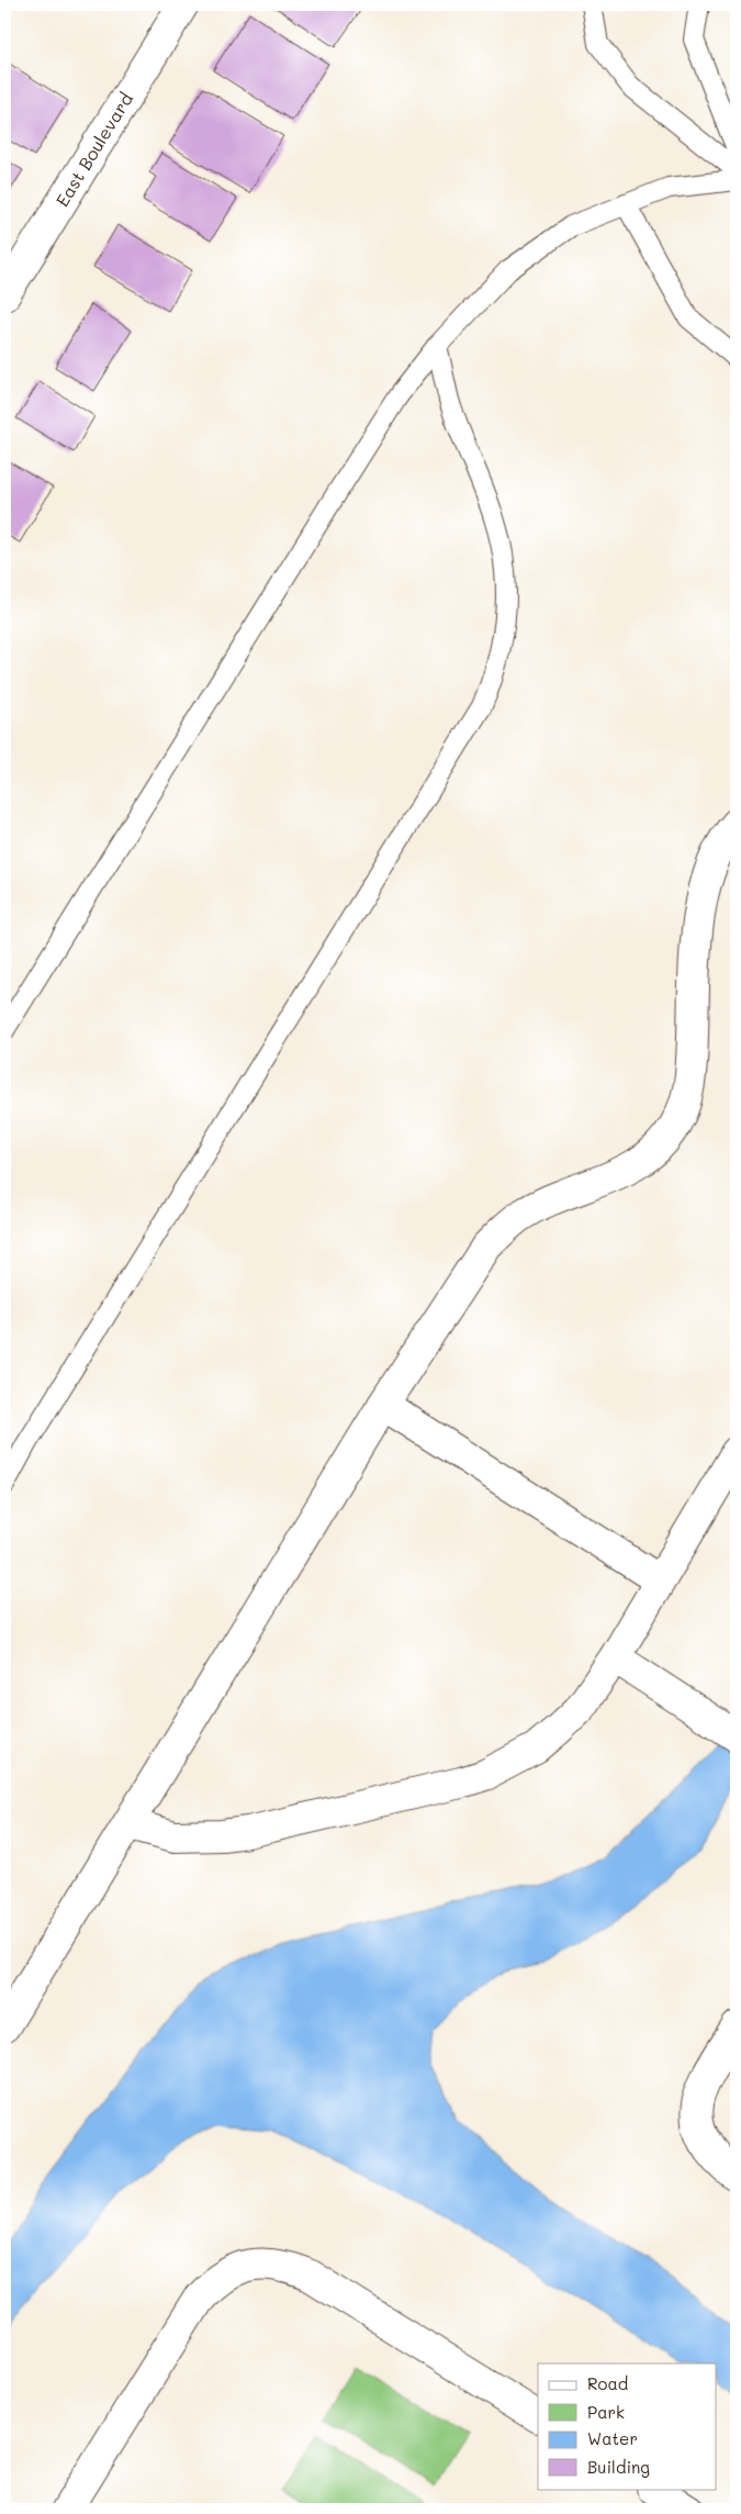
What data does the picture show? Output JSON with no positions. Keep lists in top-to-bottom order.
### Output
{
  "streets": {
    "street": ["East Boulevard"]
  },
  "legend": [
    "Road",
    "Park",
    "Water",
    "Building"
  ]
}
